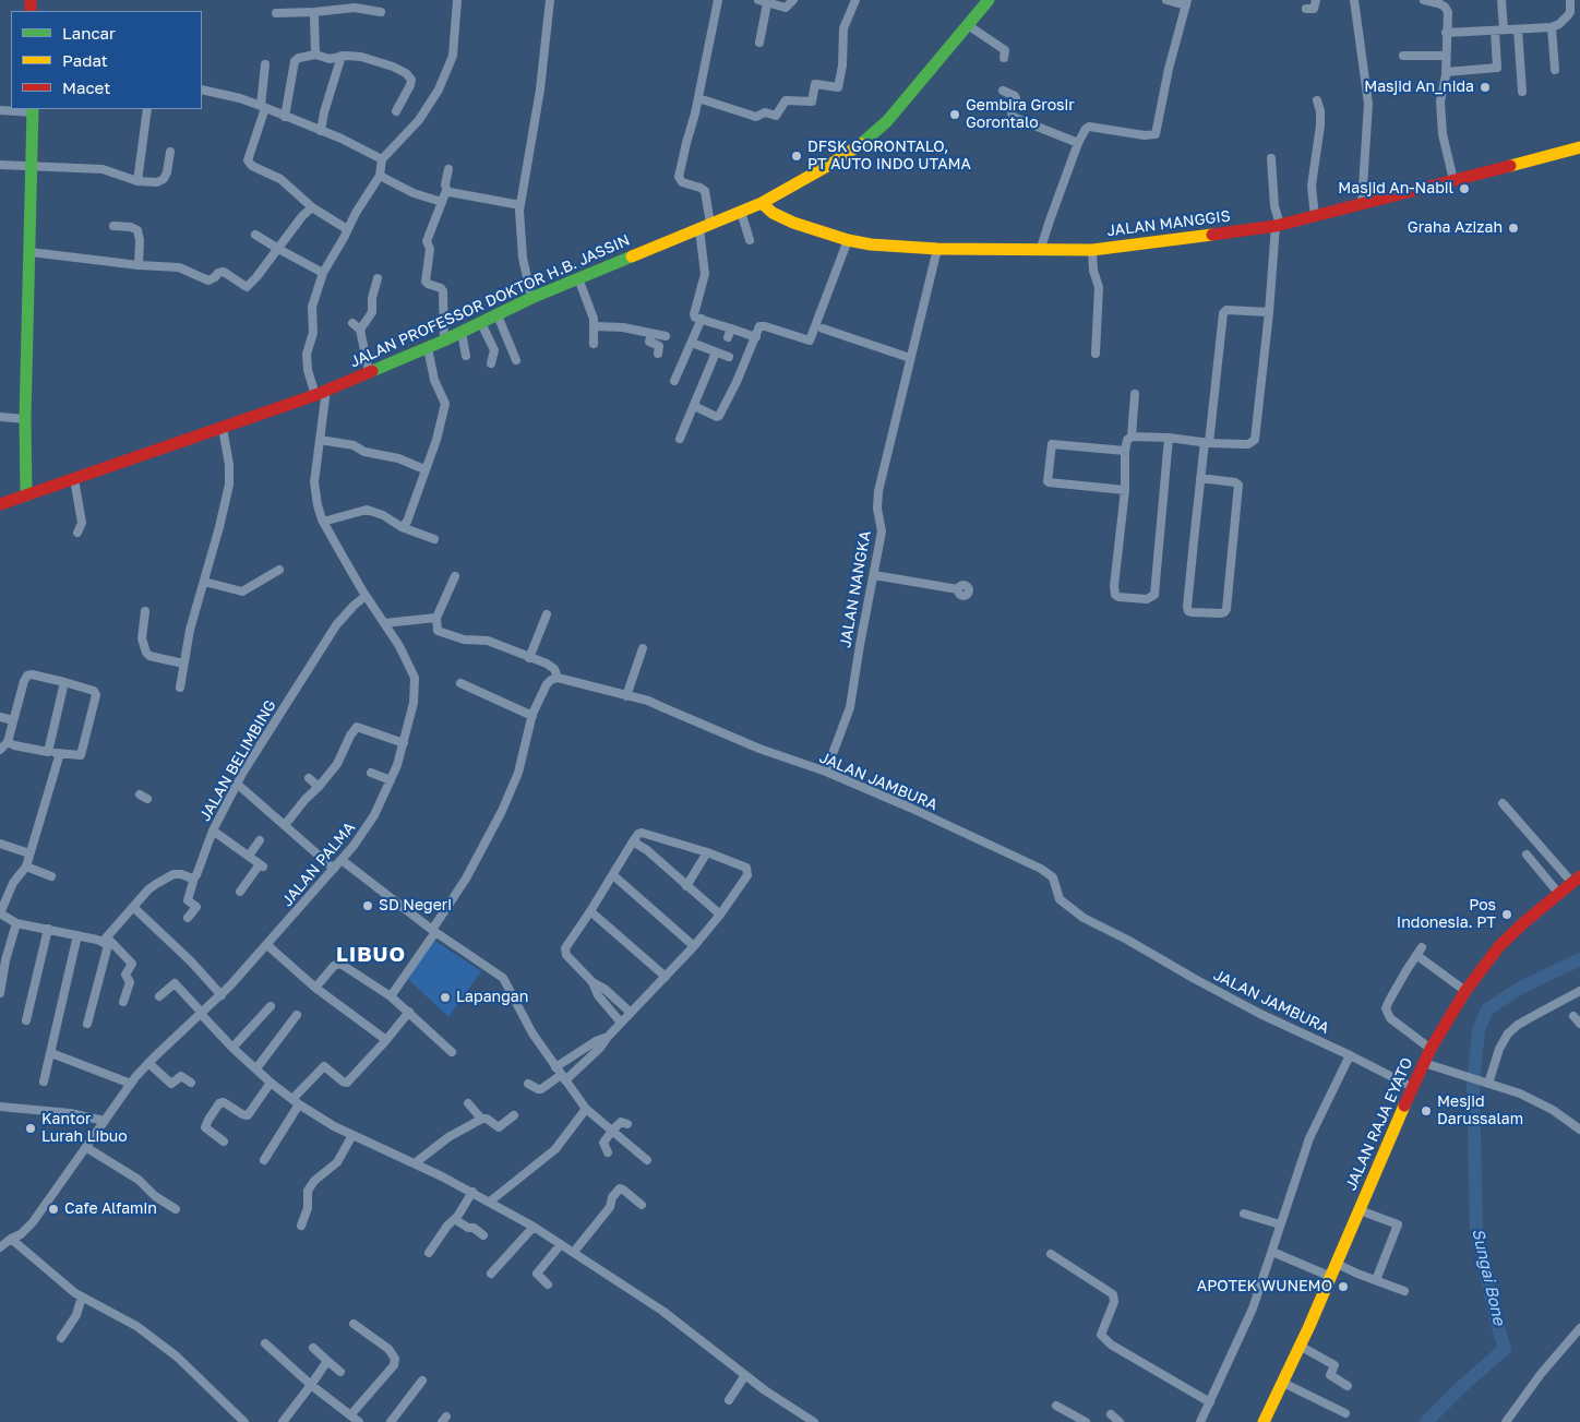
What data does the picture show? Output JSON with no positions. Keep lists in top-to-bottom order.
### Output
{
  "streets": {
    "main road": ["JALAN MANGGIS", "JALAN PROFESSOR DOKTOR H.B. JASSIN", "JALAN RAJA EYATO"],
    "street": [
      "JALAN NANGKA",
      "JALAN BELIMBING",
      "JALAN JAMBURA",
      "JALAN PALMA"
    ]
  },
  "crossings": [
    ["JALAN MANGGIS", "JALAN PROFESSOR DOKTOR H.B. JASSIN"],
    ["JALAN MANGGIS", "JALAN NANGKA"],
    ["JALAN PROFESSOR DOKTOR H.B. JASSIN", "JALAN PALMA"],
    ["JALAN NANGKA", "JALAN JAMBURA"],
    ["JALAN BELIMBING", "JALAN PALMA"],
    ["JALAN JAMBURA", "JALAN RAJA EYATO"]
  ],
  "districts": ["LIBUO"],
  "water": ["Sungai Bone"],
  "places": [
    "Masjid An_nida",
    "Gembira Grosir Gorontalo",
    "DFSK GORONTALO, PT AUTO INDO UTAMA",
    "Masjid An-Nabil",
    "Graha Azizah",
    "SD Negeri",
    "Pos Indonesia. PT",
    "Lapangan",
    "Mesjid Darussalam",
    "Kantor Lurah Libuo",
    "Cafe Alfamin",
    "APOTEK WUNEMO"
  ],
  "legend": ["Lancar", "Padat", "Macet"]
}
